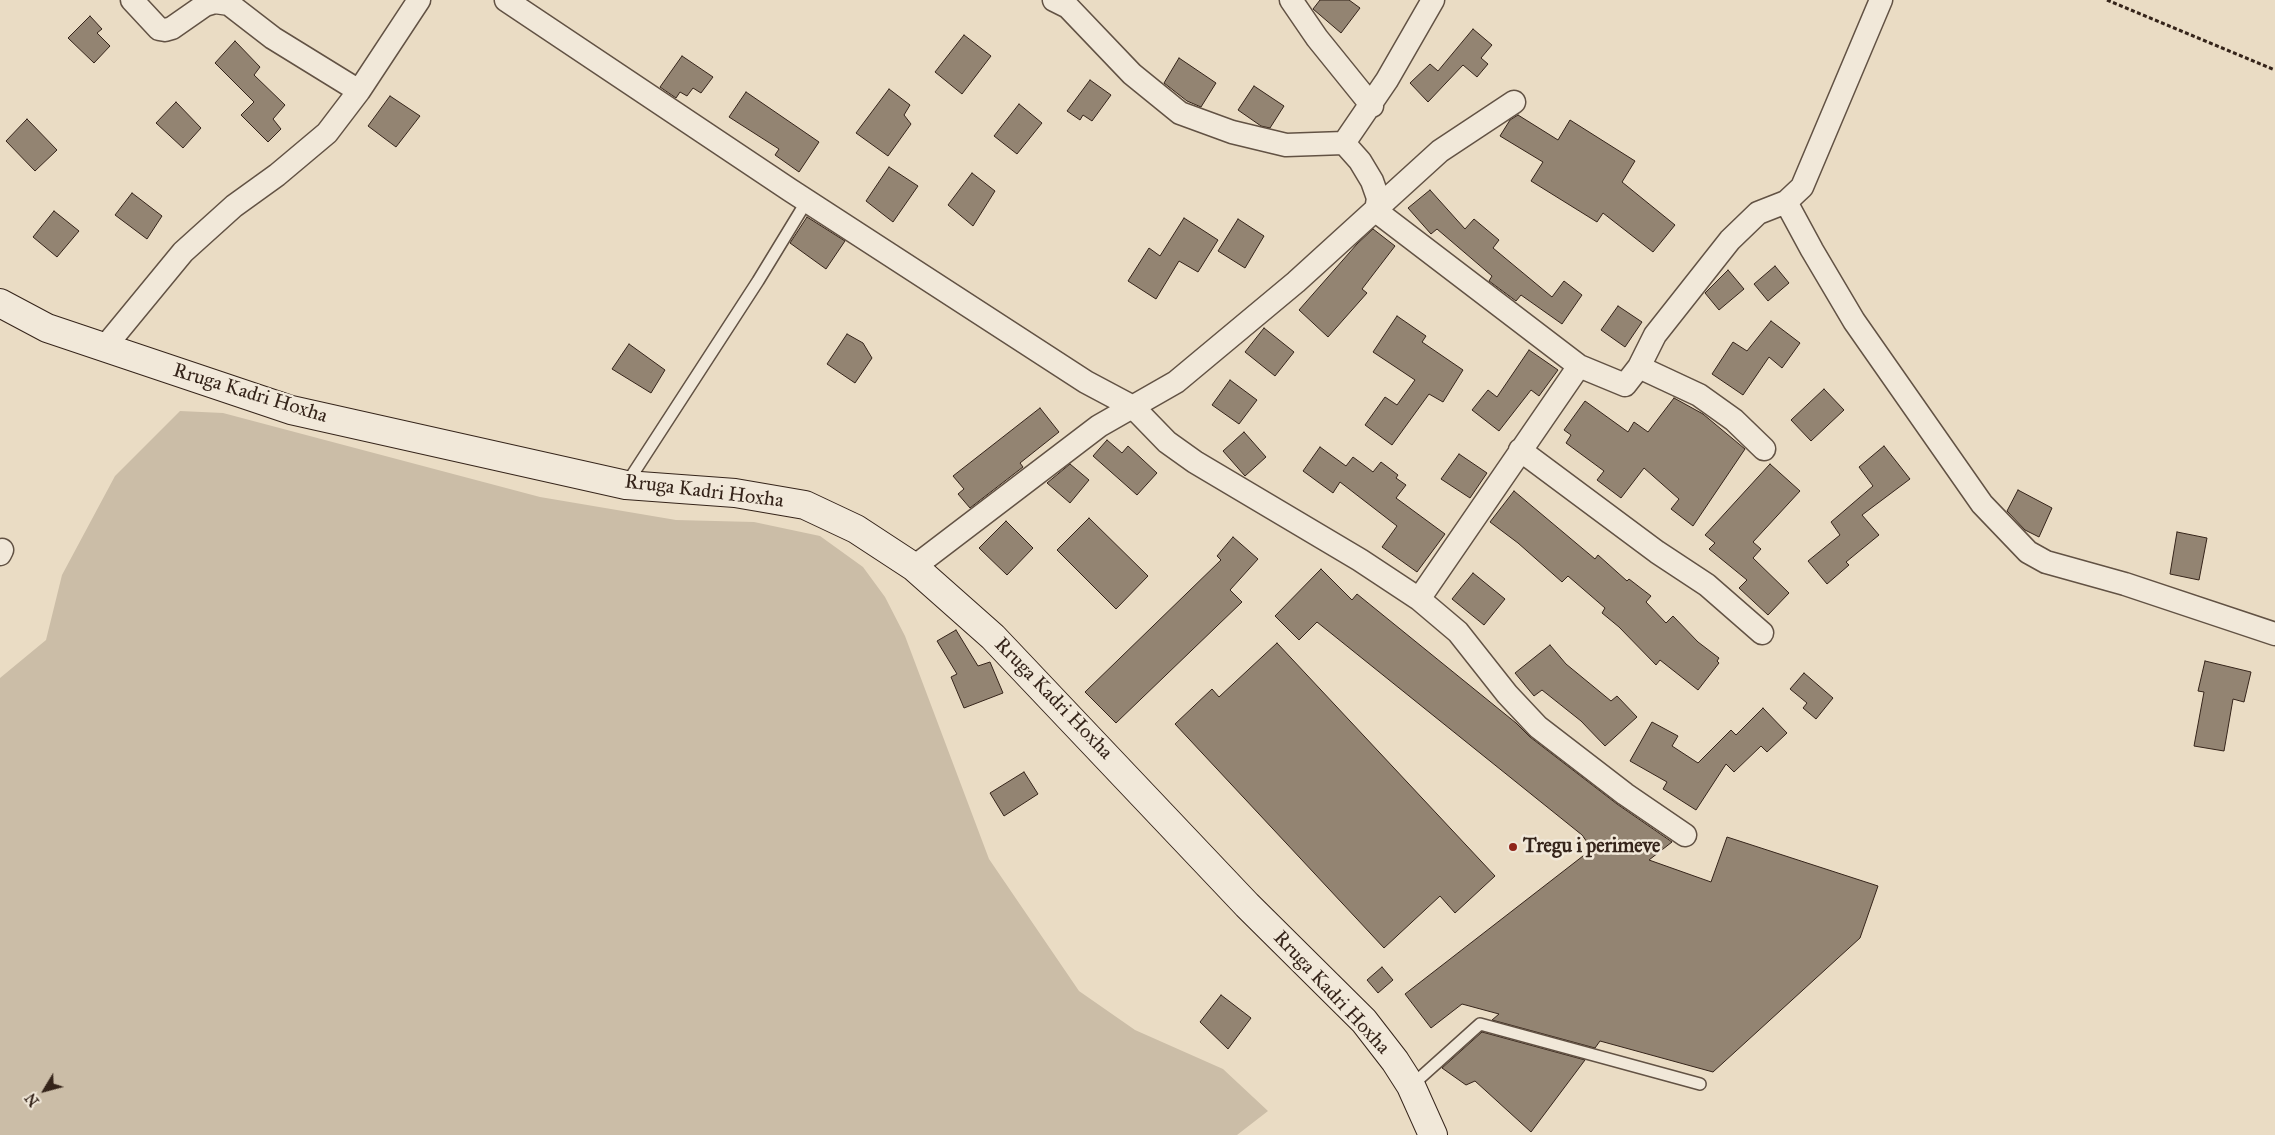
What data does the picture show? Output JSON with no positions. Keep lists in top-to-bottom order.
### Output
{
  "streets": {
    "main road": ["Rruga Kadri Hoxha"]
  },
  "places": ["Tregu i perimeve"],
  "north": "bottom left"
}
